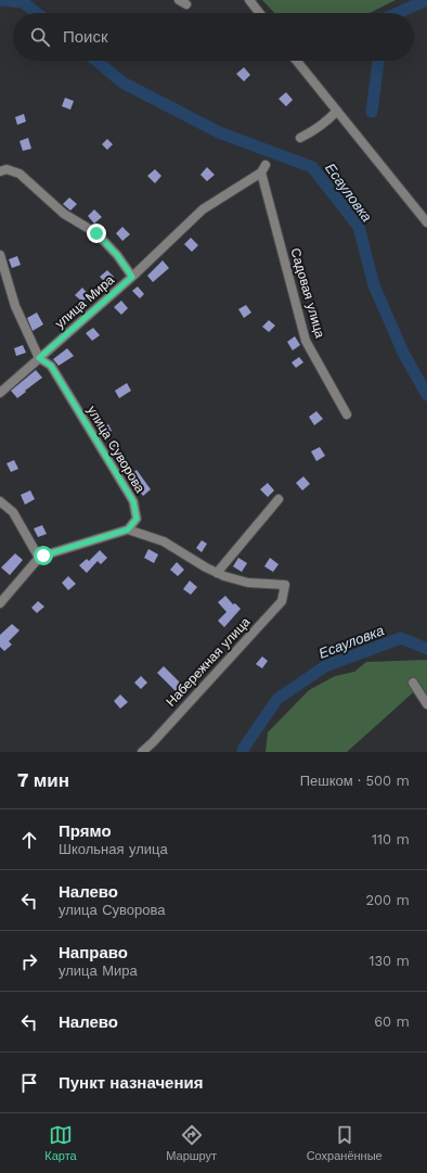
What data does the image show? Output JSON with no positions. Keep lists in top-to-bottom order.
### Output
{
  "streets": {
    "street": [
      "Садовая улица",
      "улица Мира",
      "улица Суворова",
      "Набережная улица"
    ]
  },
  "crossings": [
    ["Садовая улица", "улица Мира"],
    ["улица Мира", "улица Суворова"]
  ],
  "water": ["Есауловка"],
  "page": {
    "search": "Поиск",
    "heading": ["7 мин", "Пешком · 500 m"],
    "list": [
      ["Прямо", "Школьная улица", "110 m"],
      ["Налево", "улица Суворова", "200 m"],
      ["Направо", "улица Мира", "130 m"],
      ["Налево", "60 m"],
      "Пункт назначения"
    ],
    "nav": ["Карта", "Маршрут", "Сохранённые"]
  }
}
